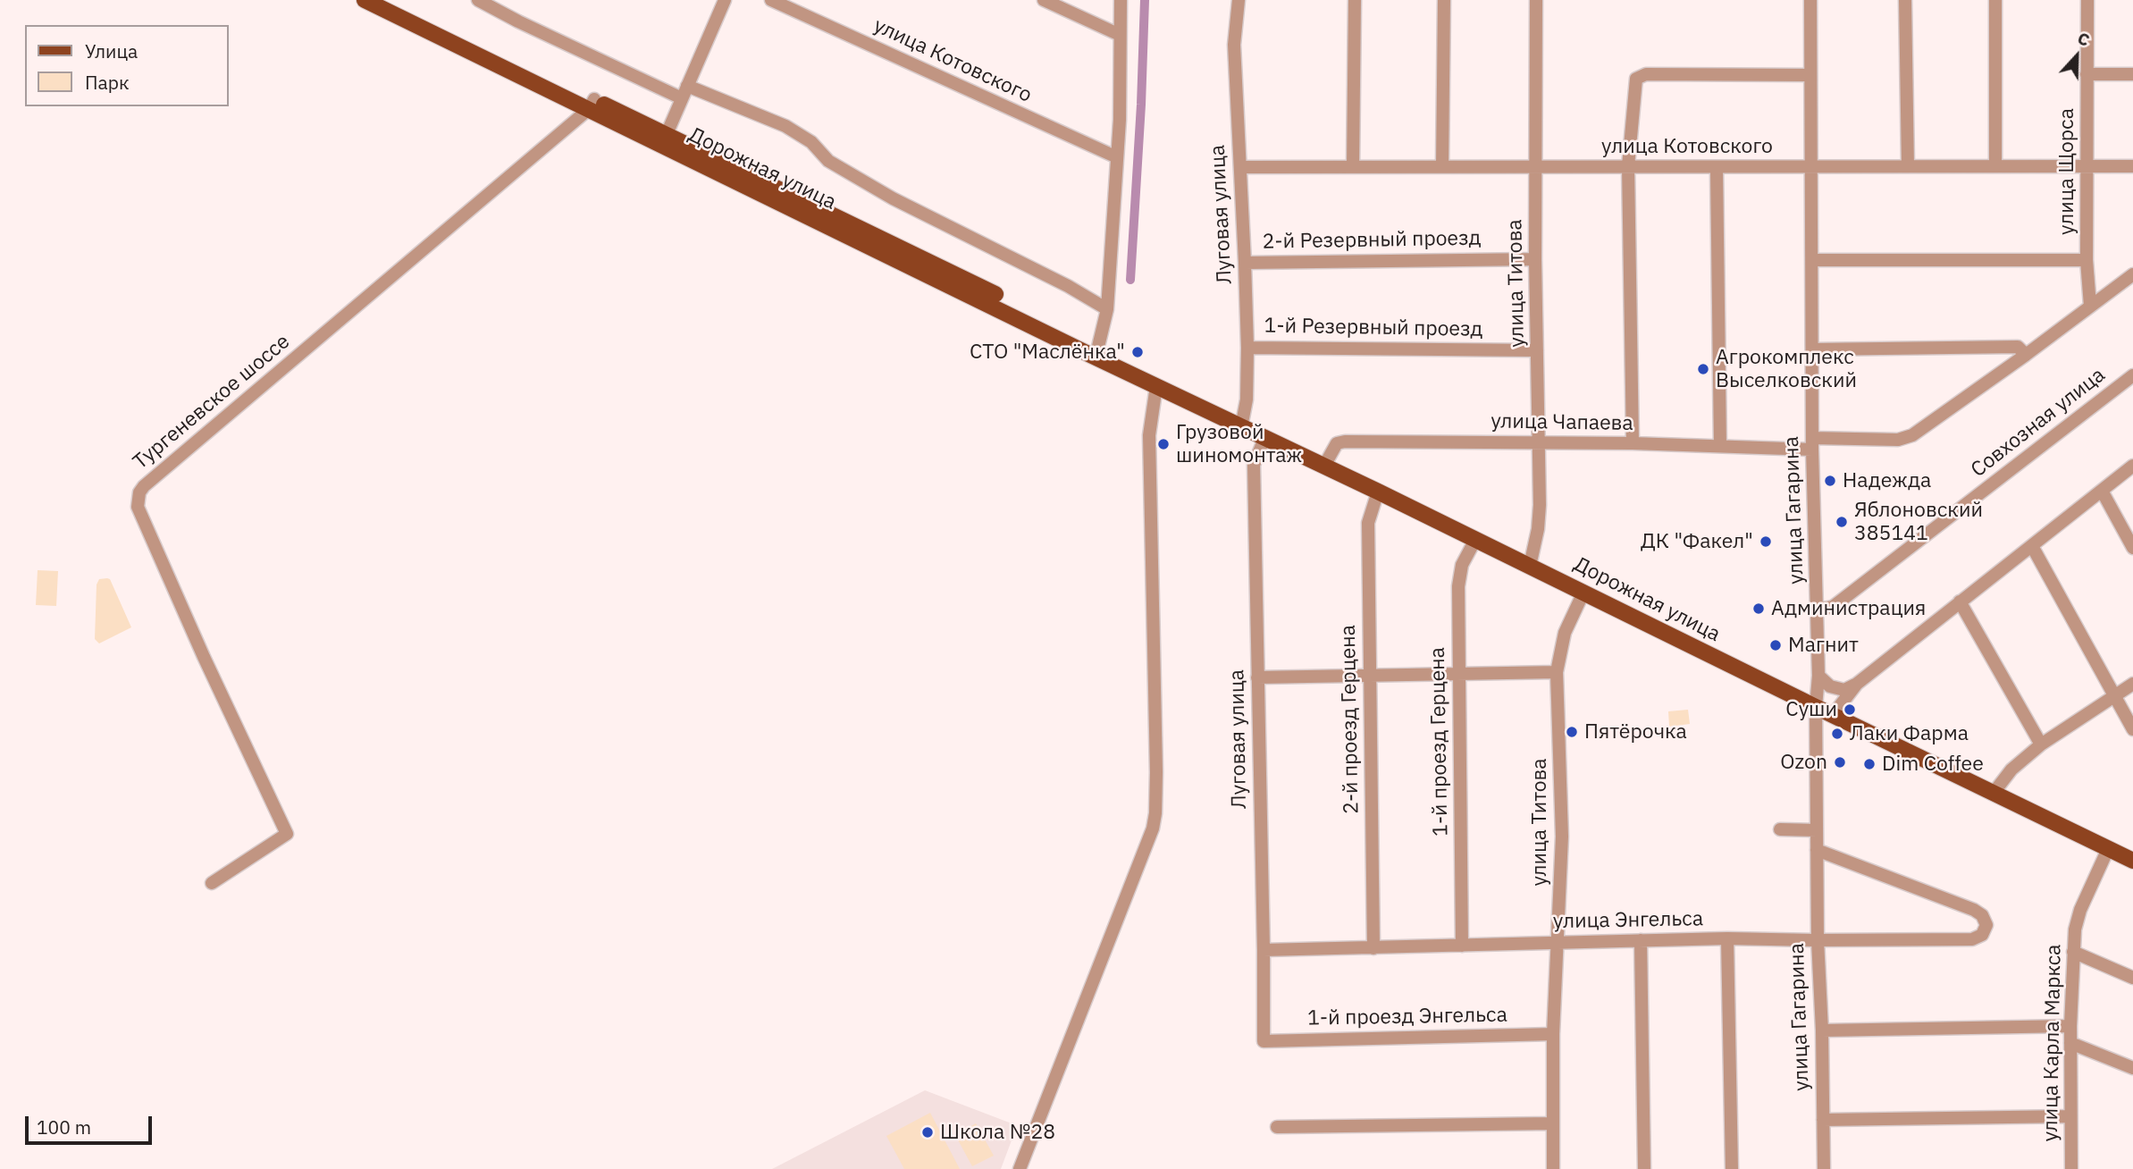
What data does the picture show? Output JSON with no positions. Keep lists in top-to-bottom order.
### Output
{
  "streets": {
    "main road": ["Дорожная улица"],
    "street": [
      "улица Котовского",
      "улица Щорса",
      "Луговая улица",
      "2-й Резервный проезд",
      "улица Титова",
      "1-й Резервный проезд",
      "Тургеневское шоссе",
      "улица Чапаева",
      "Совхозная улица",
      "улица Гагарина",
      "2-й проезд Герцена",
      "1-й проезд Герцена",
      "улица Энгельса",
      "1-й проезд Энгельса",
      "улица Карла Маркса"
    ]
  },
  "crossings": [
    ["улица Котовского", "улица Щорса"],
    ["улица Котовского", "Луговая улица"],
    ["улица Котовского", "улица Титова"],
    ["улица Котовского", "улица Гагарина"],
    ["Дорожная улица", "Луговая улица"],
    ["Дорожная улица", "улица Титова"],
    ["Дорожная улица", "Тургеневское шоссе"],
    ["Дорожная улица", "улица Чапаева"],
    ["Дорожная улица", "улица Гагарина"],
    ["Дорожная улица", "2-й проезд Герцена"],
    ["Дорожная улица", "1-й проезд Герцена"],
    ["Дорожная улица", "улица Карла Маркса"],
    ["Луговая улица", "2-й Резервный проезд"],
    ["Луговая улица", "1-й Резервный проезд"],
    ["Луговая улица", "улица Энгельса"],
    ["Луговая улица", "1-й проезд Энгельса"],
    ["2-й Резервный проезд", "улица Титова"],
    ["улица Титова", "1-й Резервный проезд"],
    ["улица Титова", "улица Чапаева"],
    ["улица Титова", "улица Энгельса"],
    ["улица Титова", "1-й проезд Энгельса"],
    ["улица Чапаева", "улица Гагарина"],
    ["Совхозная улица", "улица Гагарина"],
    ["улица Гагарина", "улица Энгельса"],
    ["2-й проезд Герцена", "улица Энгельса"],
    ["1-й проезд Герцена", "улица Энгельса"]
  ],
  "places": [
    "СТО \"Маслёнка\"",
    "Агрокомплекс Выселковский",
    "Грузовой шиномонтаж",
    "Надежда",
    "Яблоновский 385141",
    "ДК \"Факел\"",
    "Администрация",
    "Магнит",
    "Суши",
    "Пятёрочка",
    "Лаки Фарма",
    "Ozon",
    "Dim Coffee",
    "Школа №28"
  ],
  "legend": ["Улица", "Парк"],
  "scale_bar": "100 m",
  "north": "top"
}
